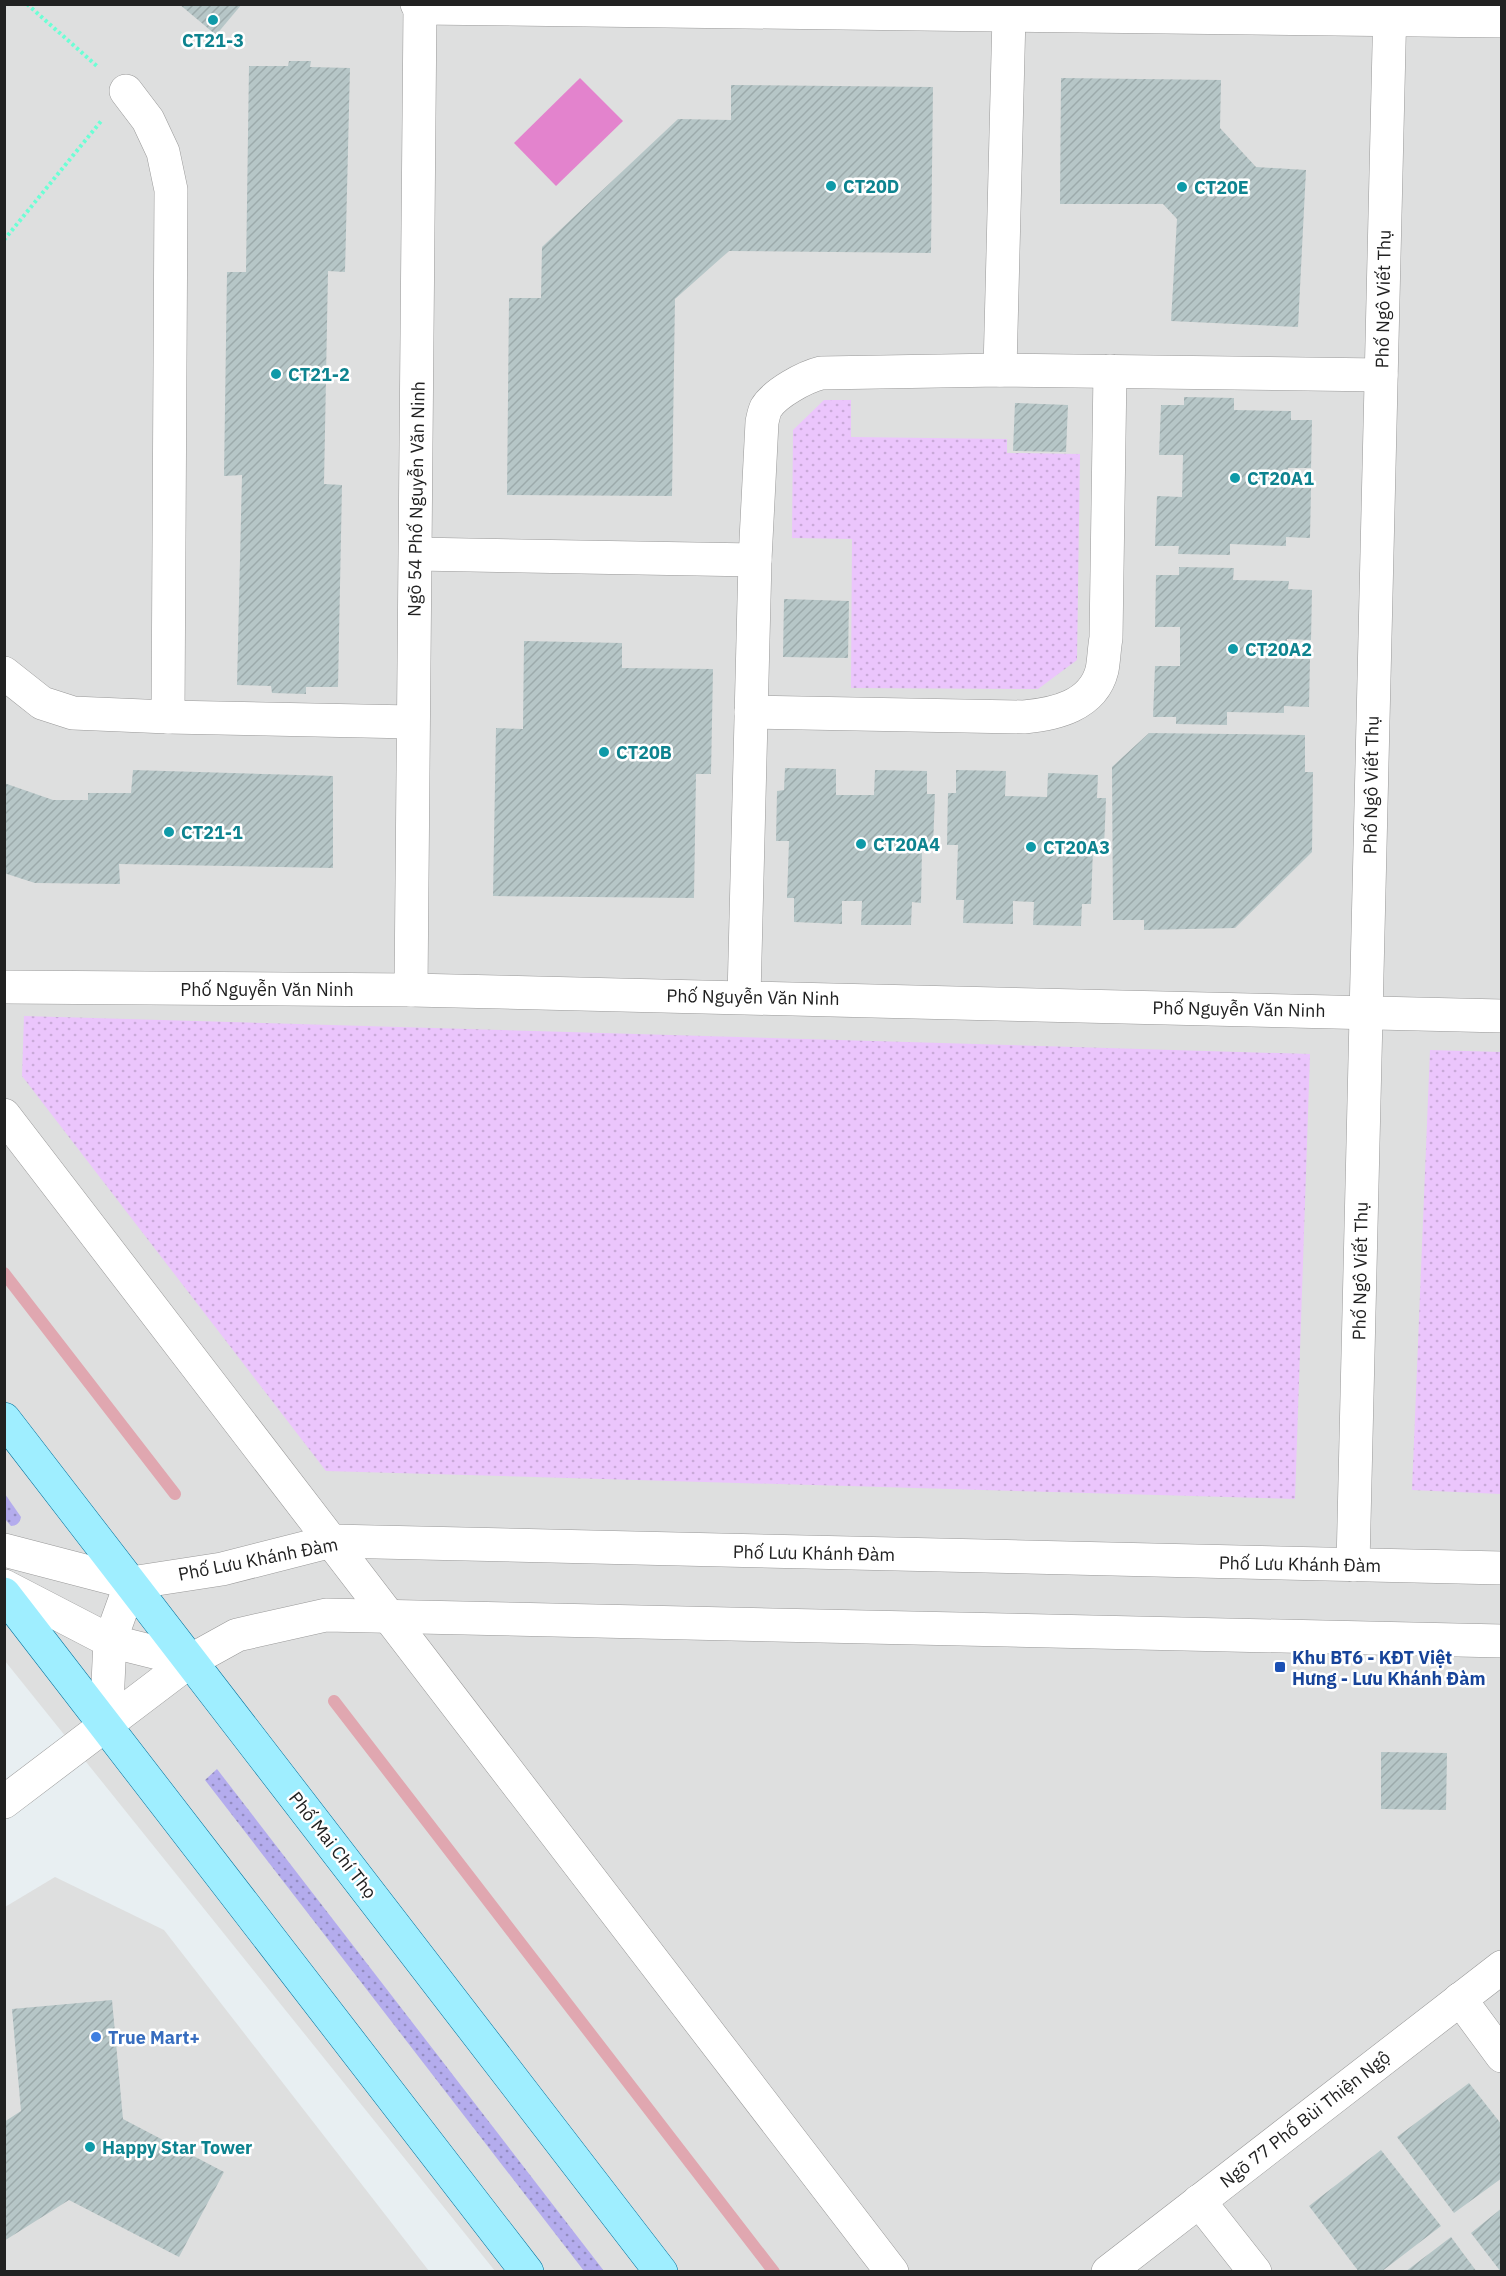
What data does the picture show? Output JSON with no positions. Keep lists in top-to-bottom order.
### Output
{
  "streets": {
    "main road": ["Phố Mai Chí Thọ"],
    "street": [
      "Phố Ngô Viết Thụ",
      "Ngõ 54 Phố Nguyễn Văn Ninh",
      "Phố Nguyễn Văn Ninh",
      "Phố Lưu Khánh Đàm",
      "Ngõ 77 Phố Bùi Thiện Ngộ"
    ]
  },
  "crossings": [
    ["Phố Ngô Viết Thụ", "Phố Nguyễn Văn Ninh"],
    ["Phố Ngô Viết Thụ", "Phố Lưu Khánh Đàm"],
    ["Ngõ 54 Phố Nguyễn Văn Ninh", "Phố Nguyễn Văn Ninh"],
    ["Phố Lưu Khánh Đàm", "Phố Mai Chí Thọ"]
  ],
  "places": {
    "other": [
      "CT21-3",
      "CT20D",
      "CT20E",
      "CT21-2",
      "CT20A1",
      "CT20A2",
      "CT20B",
      "CT21-1",
      "CT20A4",
      "CT20A3",
      "True Mart+",
      "Happy Star Tower"
    ],
    "transit": ["Khu BT6 - KĐT Việt Hưng - Lưu Khánh Đàm"]
  }
}
